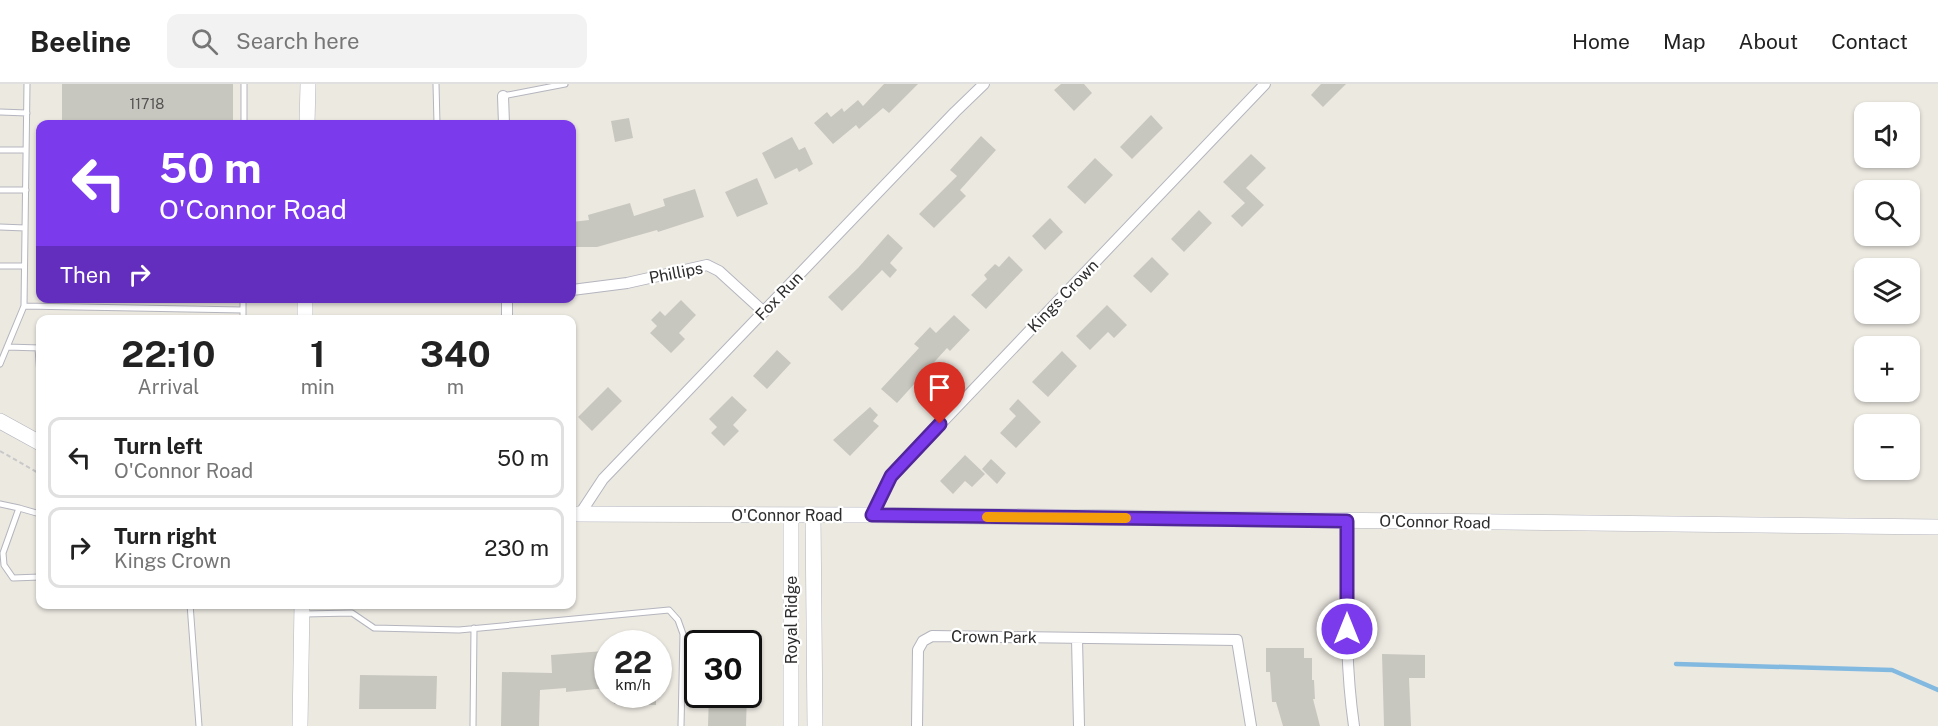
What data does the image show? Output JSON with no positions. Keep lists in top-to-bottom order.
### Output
{
  "streets": {
    "main road": ["O'Connor Road", "Royal Ridge"],
    "street": [
      "Phillips",
      "Fox Run",
      "Kings Crown",
      "Crown Park"
    ]
  },
  "crossings": [
    ["Phillips", "Fox Run"],
    ["Fox Run", "O'Connor Road"],
    ["Kings Crown", "O'Connor Road"],
    ["O'Connor Road", "Royal Ridge"]
  ],
  "house_numbers": ["11718"],
  "page": {
    "header": "Beeline",
    "search": "Search here",
    "nav": [
      "Home",
      "Map",
      "About",
      "Contact"
    ],
    "map_buttons": ["+", "−"],
    "turn": ["50 m", "O'Connor Road"],
    "then": "Then",
    "eta": [
      "22:10",
      "Arrival",
      "1",
      "min",
      "340",
      "m"
    ],
    "list": [
      {
        "name": "Turn left",
        "note": "O'Connor Road",
        "value": "50 m"
      },
      {
        "name": "Turn right",
        "note": "Kings Crown",
        "value": "230 m"
      }
    ],
    "speed": "22 km/h",
    "limit": "30"
  }
}
